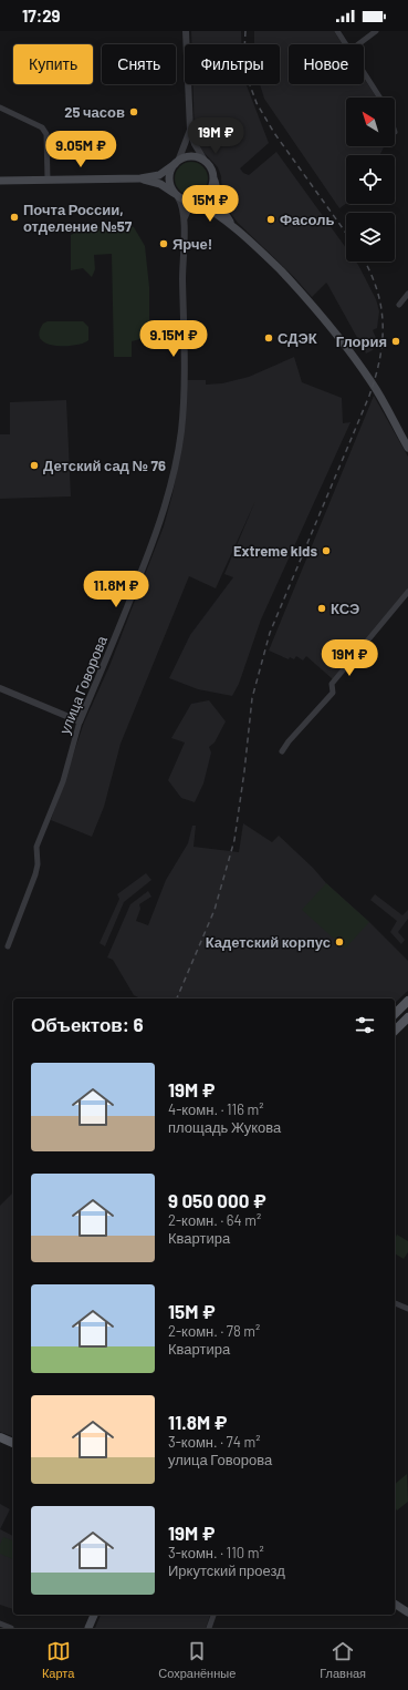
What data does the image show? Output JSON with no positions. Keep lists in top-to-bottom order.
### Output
{
  "streets": {
    "street": ["улица Говорова"]
  },
  "places": [
    "25 часов",
    "Почта России, отделение №57",
    "Фасоль",
    "Ярче!",
    "СДЭК",
    "Глория",
    "Детский сад № 76",
    "Extreme kids",
    "КСЭ",
    "Кадетский корпус"
  ],
  "north": "top left",
  "page": {
    "status": "17:29",
    "chip": [
      "Купить",
      "Снять",
      "Фильтры",
      "Новое"
    ],
    "price": [
      "19M ₽",
      "9.05M ₽",
      "15M ₽",
      "9.15M ₽",
      "11.8M ₽",
      "19M ₽"
    ],
    "heading": "Объектов: 6",
    "list": [
      {
        "name": "19M ₽",
        "note": "4-комн. · 116 m² · площадь Жукова"
      },
      {
        "name": "9 050 000 ₽",
        "note": "2-комн. · 64 m² · Квартира"
      },
      {
        "name": "15M ₽",
        "note": "2-комн. · 78 m² · Квартира"
      },
      {
        "name": "11.8M ₽",
        "note": "3-комн. · 74 m² · улица Говорова"
      },
      {
        "name": "19M ₽",
        "note": "3-комн. · 110 m² · Иркутский проезд"
      }
    ],
    "tabs": ["Карта", "Сохранённые", "Главная"]
  }
}
